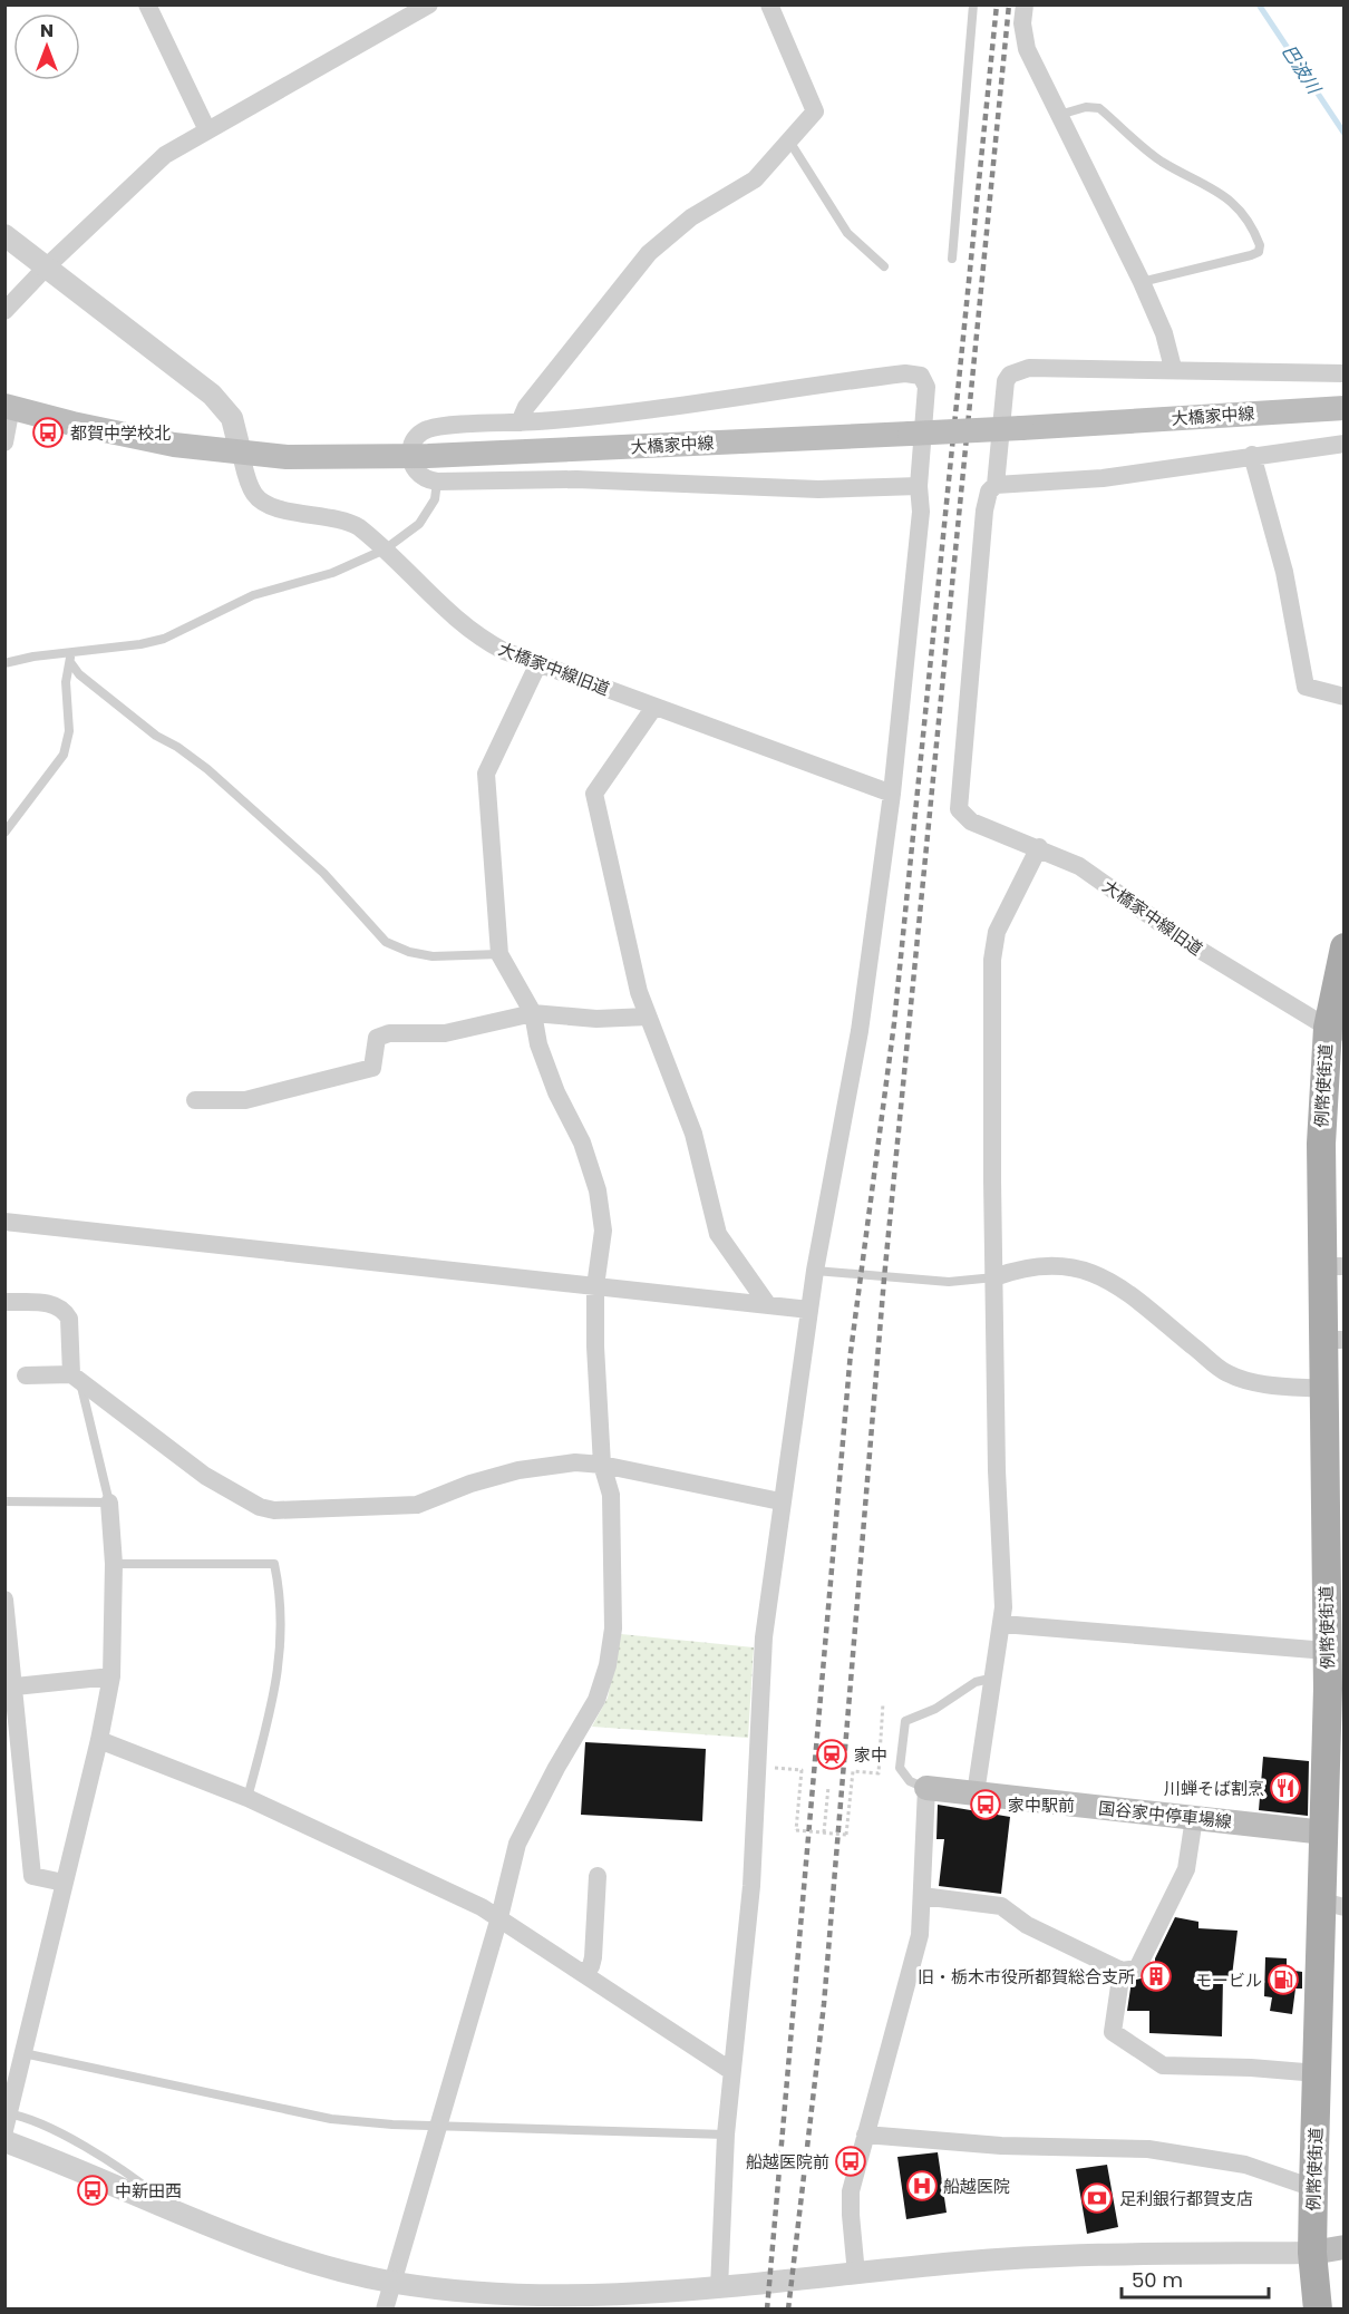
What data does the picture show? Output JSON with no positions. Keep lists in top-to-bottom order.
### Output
{
  "streets": {
    "main road": ["大橋家中線", "例幣使街道", "国谷家中停車場線"],
    "street": ["大橋家中線旧道"]
  },
  "crossings": [
    ["大橋家中線", "大橋家中線旧道"],
    ["大橋家中線旧道", "例幣使街道"],
    ["例幣使街道", "国谷家中停車場線"]
  ],
  "water": ["巴波川"],
  "places": {
    "bus stop": [
      "都賀中学校北",
      "家中駅前",
      "船越医院前",
      "中新田西"
    ],
    "station": ["家中"],
    "restaurant": ["川蝉そば割烹"],
    "building": ["旧・栃木市役所都賀総合支所"],
    "fuel station": ["モービル"],
    "hospital": ["船越医院"],
    "bank": ["足利銀行都賀支店"]
  },
  "scale_bar": "50 m",
  "north": "top"
}
